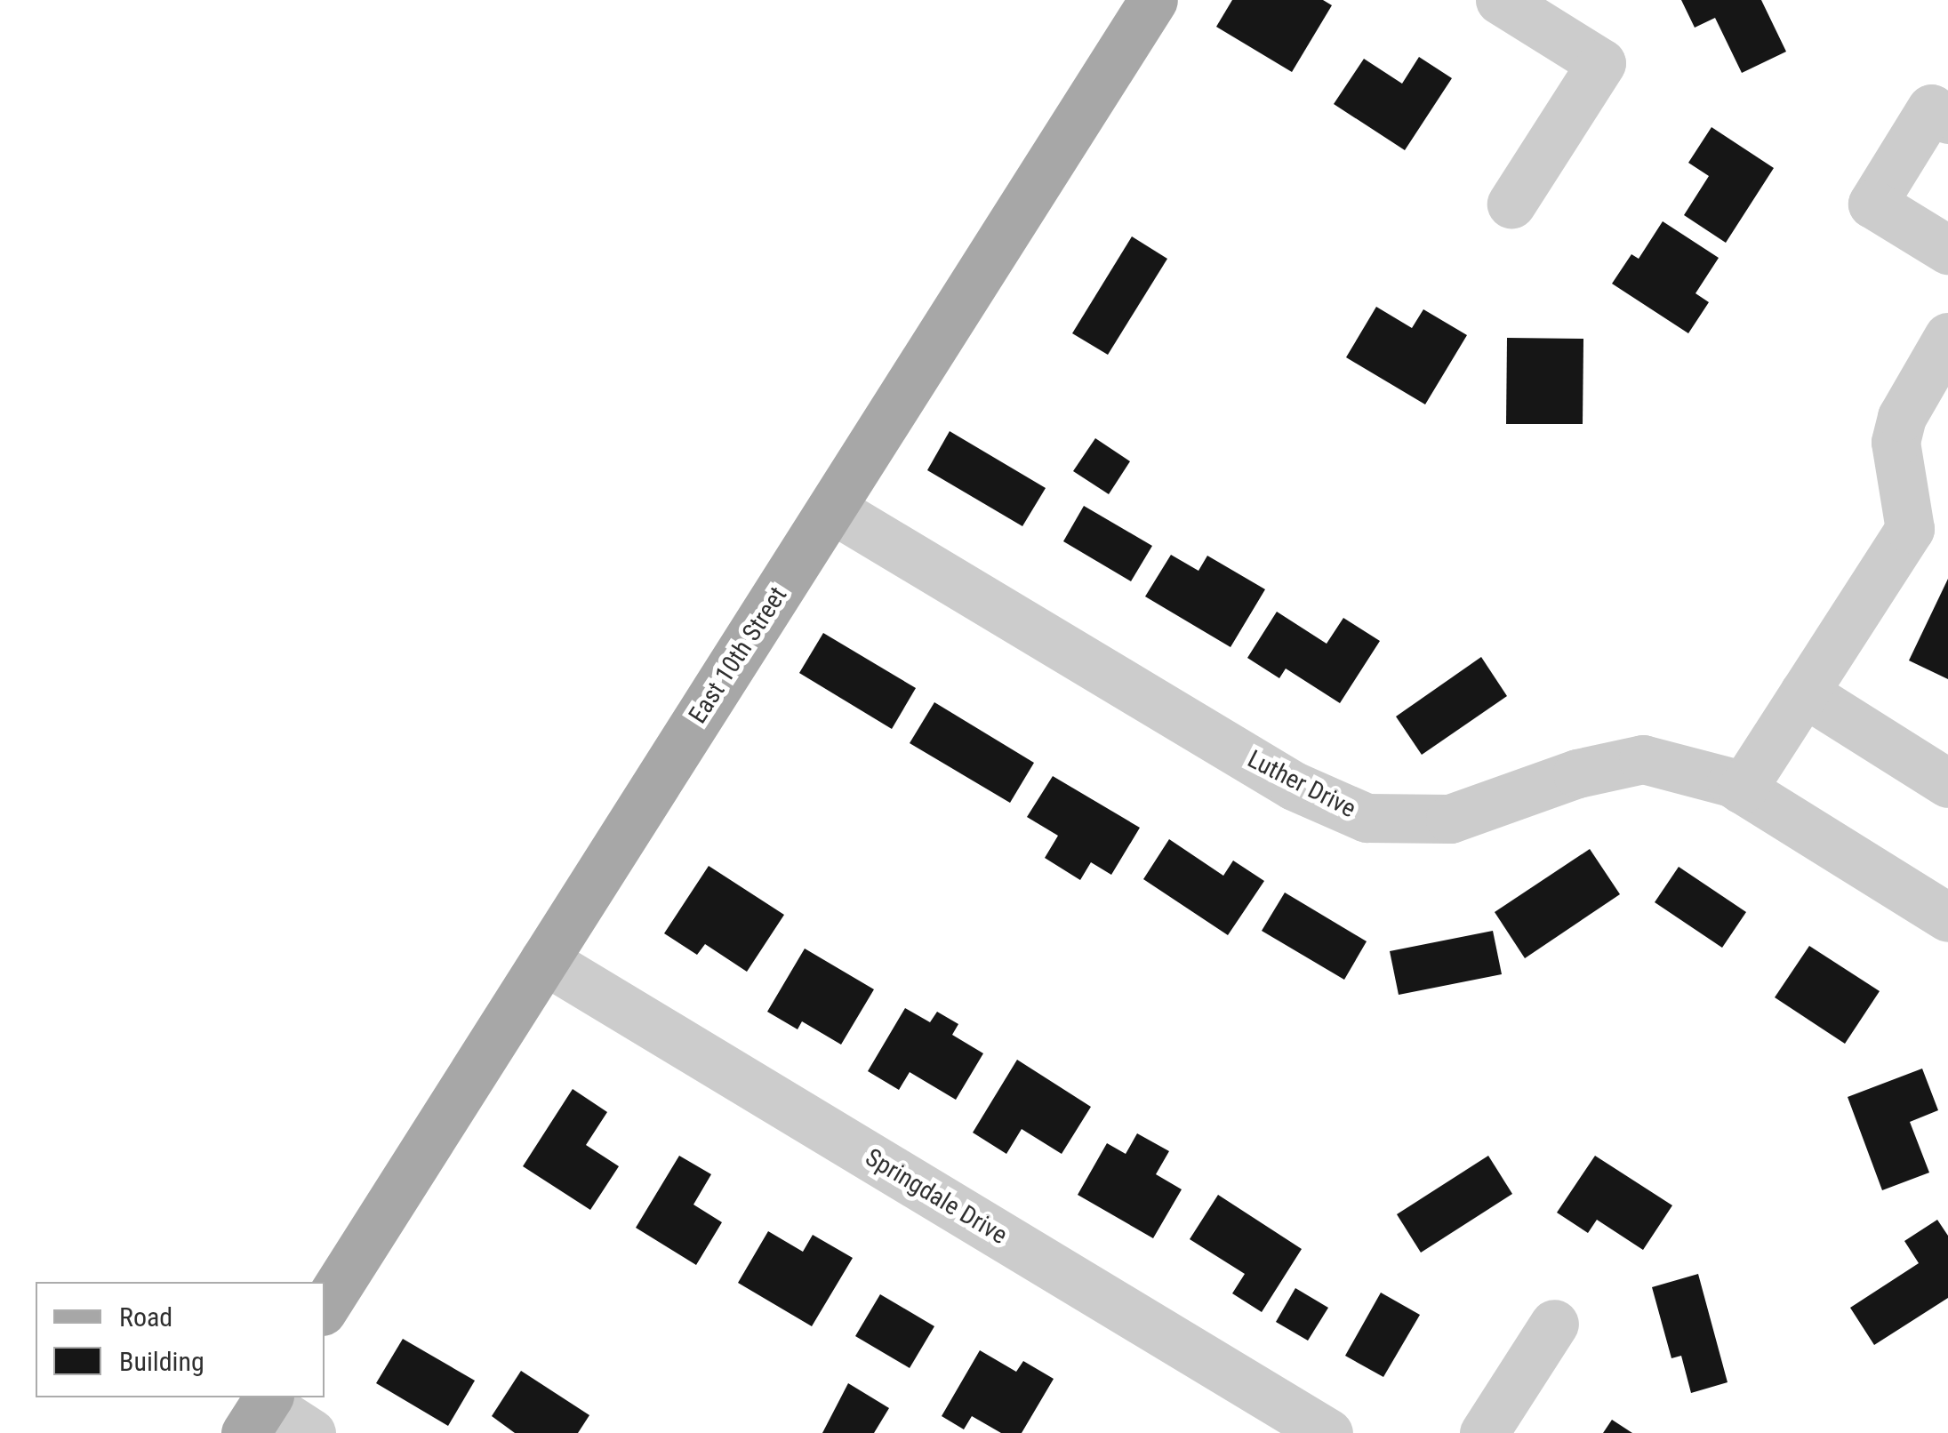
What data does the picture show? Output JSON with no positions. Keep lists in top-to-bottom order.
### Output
{
  "streets": {
    "main road": ["East 10th Street"],
    "street": ["Luther Drive", "Springdale Drive"]
  },
  "crossings": [
    ["East 10th Street", "Luther Drive"],
    ["East 10th Street", "Springdale Drive"]
  ],
  "legend": ["Road", "Building"]
}
